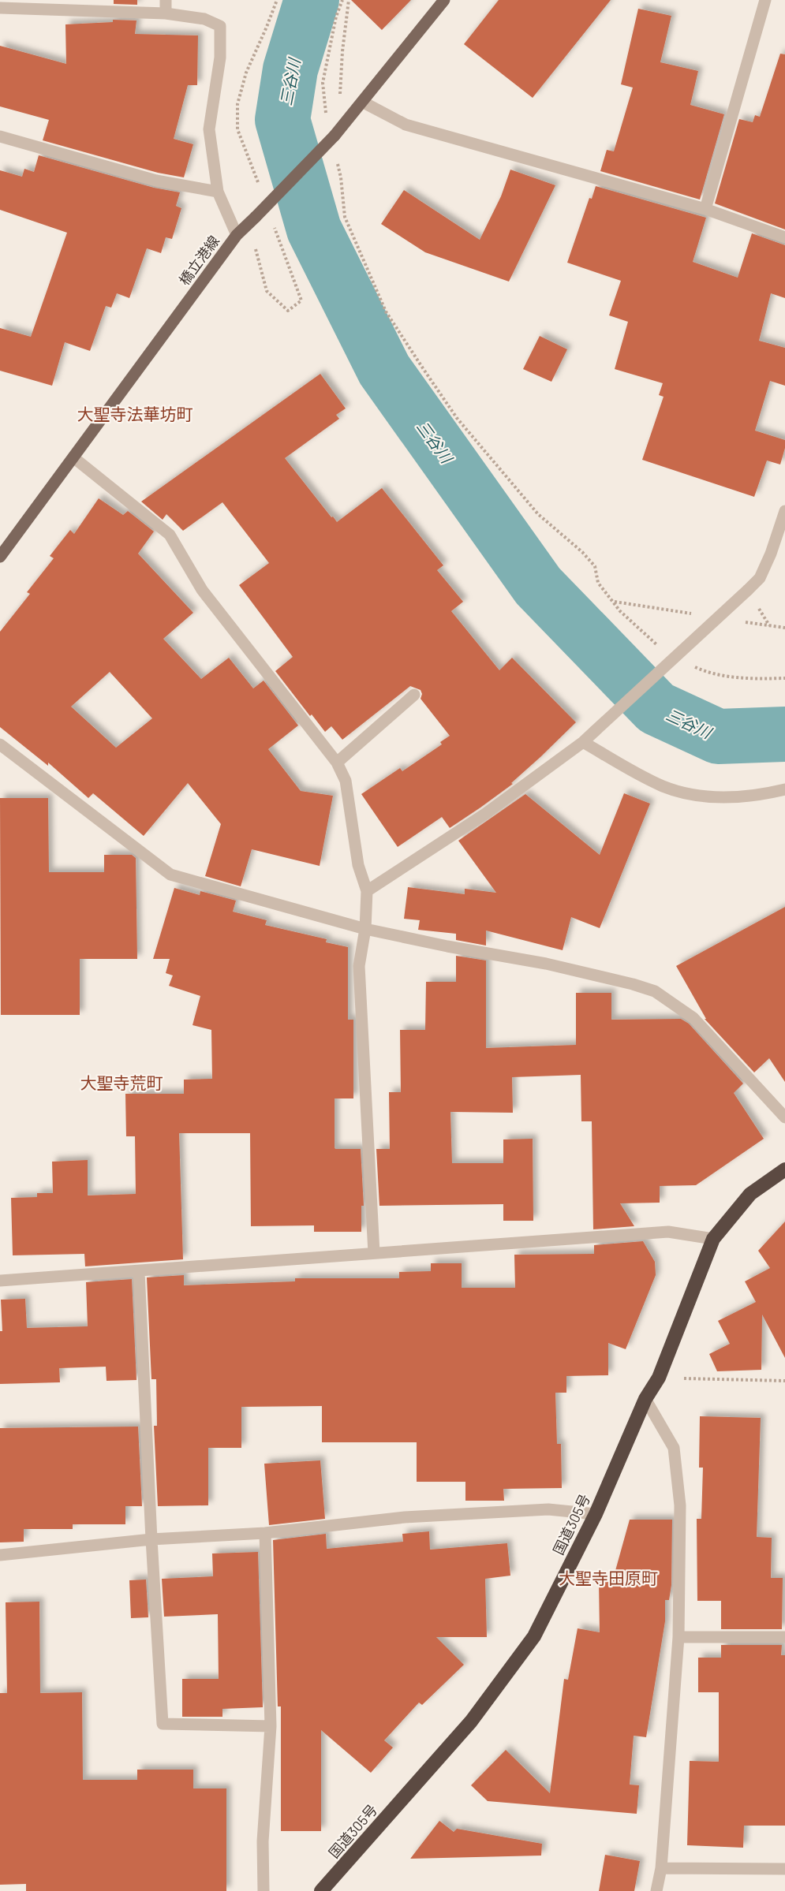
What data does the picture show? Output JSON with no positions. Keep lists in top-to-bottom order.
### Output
{
  "streets": {
    "highway": ["国道305号"],
    "main road": ["橋立港線"]
  },
  "districts": ["大聖寺法華坊町", "大聖寺荒町", "大聖寺田原町"],
  "water": ["三谷川"]
}
